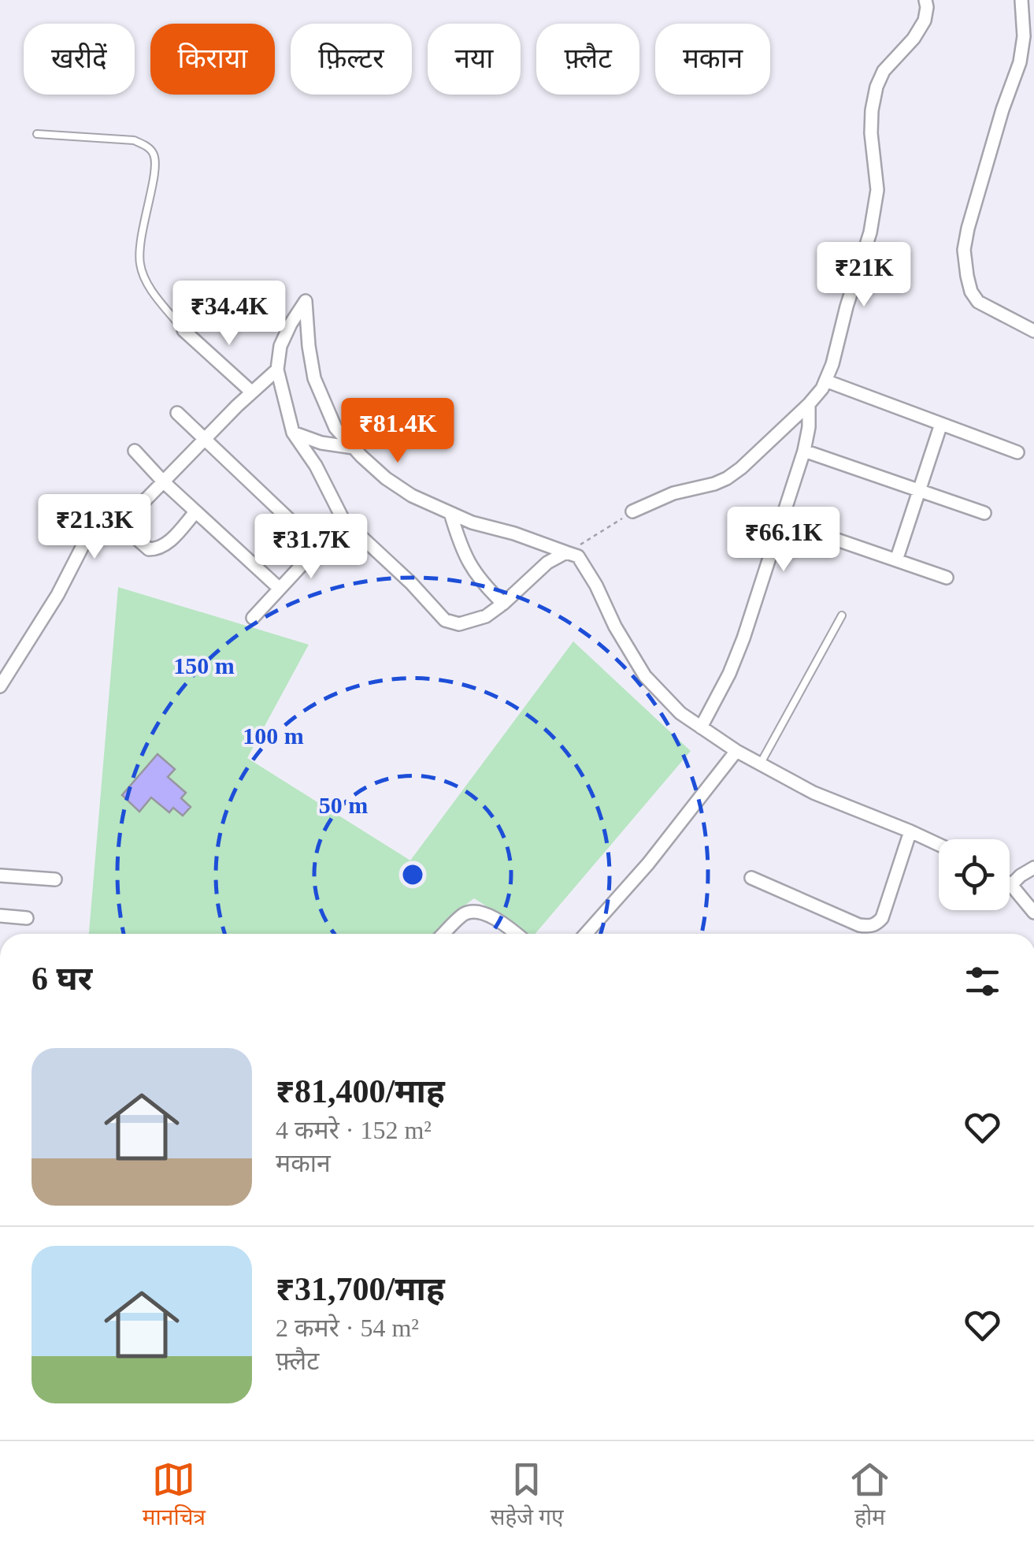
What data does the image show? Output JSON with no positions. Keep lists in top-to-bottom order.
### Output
{
  "page": {
    "chip": [
      "खरीदें",
      "किराया",
      "फ़िल्टर",
      "नया",
      "फ़्लैट",
      "मकान"
    ],
    "price": [
      "₹21K",
      "₹34.4K",
      "₹81.4K",
      "₹21.3K",
      "₹66.1K",
      "₹31.7K"
    ],
    "heading": "6 घर",
    "list": [
      {
        "name": "₹81,400/माह",
        "note": "4 कमरे · 152 m² · मकान"
      },
      {
        "name": "₹31,700/माह",
        "note": "2 कमरे · 54 m² · फ़्लैट"
      }
    ],
    "tabs": ["मानचित्र", "सहेजे गए", "होम"]
  },
  "rings": ["150 m", "100 m", "50 m"]
}
